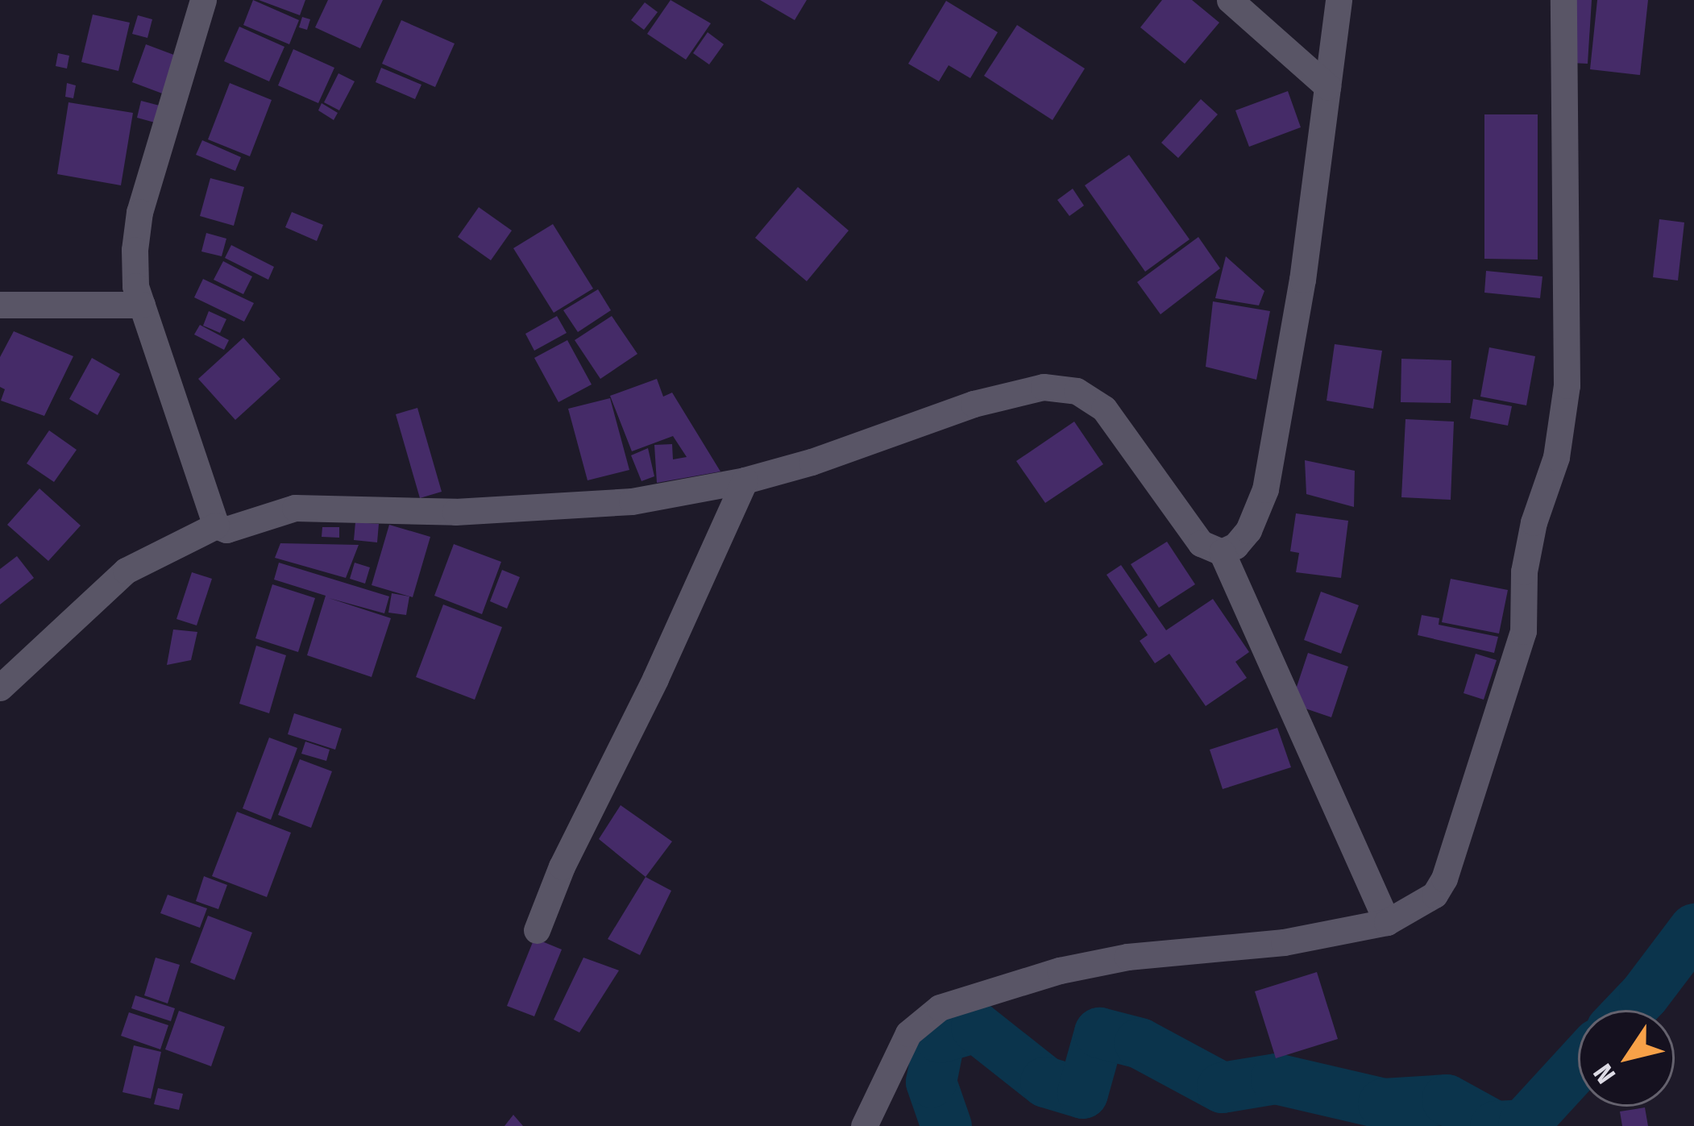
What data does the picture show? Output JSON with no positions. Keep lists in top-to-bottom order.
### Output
{
  "north": "bottom left"
}
